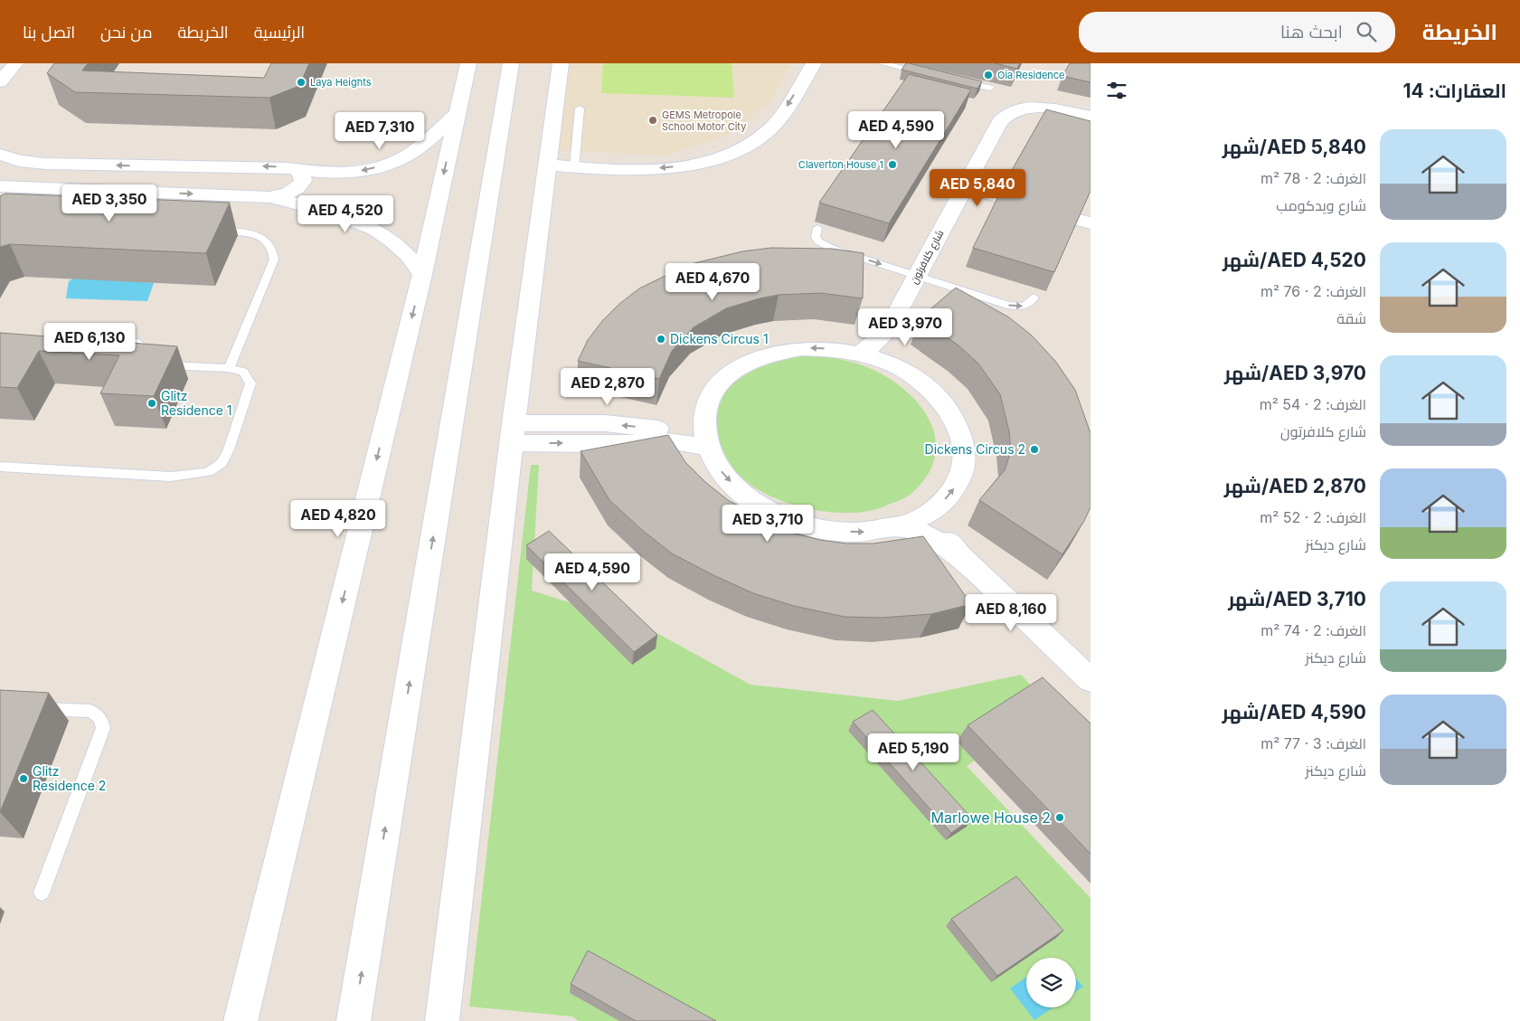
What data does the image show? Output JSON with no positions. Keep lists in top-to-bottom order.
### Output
{
  "streets": {
    "street": ["شارع كلافرتون"]
  },
  "places": [
    "Oia Residence",
    "Laya Heights",
    "GEMS Metropole School Motor City",
    "Claverton House 1",
    "Dickens Circus 1",
    "Glitz Residence 1",
    "Dickens Circus 2",
    "Glitz Residence 2",
    "Marlowe House 2"
  ],
  "page": {
    "header": "الخريطة",
    "search": "ابحث هنا",
    "nav": [
      "الرئيسية",
      "الخريطة",
      "من نحن",
      "اتصل بنا"
    ],
    "heading": "العقارات: 14",
    "price": [
      "AED 4,590",
      "AED 7,310",
      "AED 5,840",
      "AED 3,350",
      "AED 4,520",
      "AED 4,670",
      "AED 3,970",
      "AED 6,130",
      "AED 2,870",
      "AED 4,820",
      "AED 3,710",
      "AED 4,590",
      "AED 8,160",
      "AED 5,190"
    ],
    "list": [
      {
        "name": "AED 5,840/شهر",
        "note": "الغرف: 2 · 78 m² · شارع ويدكومب"
      },
      {
        "name": "AED 4,520/شهر",
        "note": "الغرف: 2 · 76 m² · شقة"
      },
      {
        "name": "AED 3,970/شهر",
        "note": "الغرف: 2 · 54 m² · شارع كلافرتون"
      },
      {
        "name": "AED 2,870/شهر",
        "note": "الغرف: 2 · 52 m² · شارع ديكنز"
      },
      {
        "name": "AED 3,710/شهر",
        "note": "الغرف: 2 · 74 m² · شارع ديكنز"
      },
      {
        "name": "AED 4,590/شهر",
        "note": "الغرف: 3 · 77 m² · شارع ديكنز"
      }
    ]
  }
}
